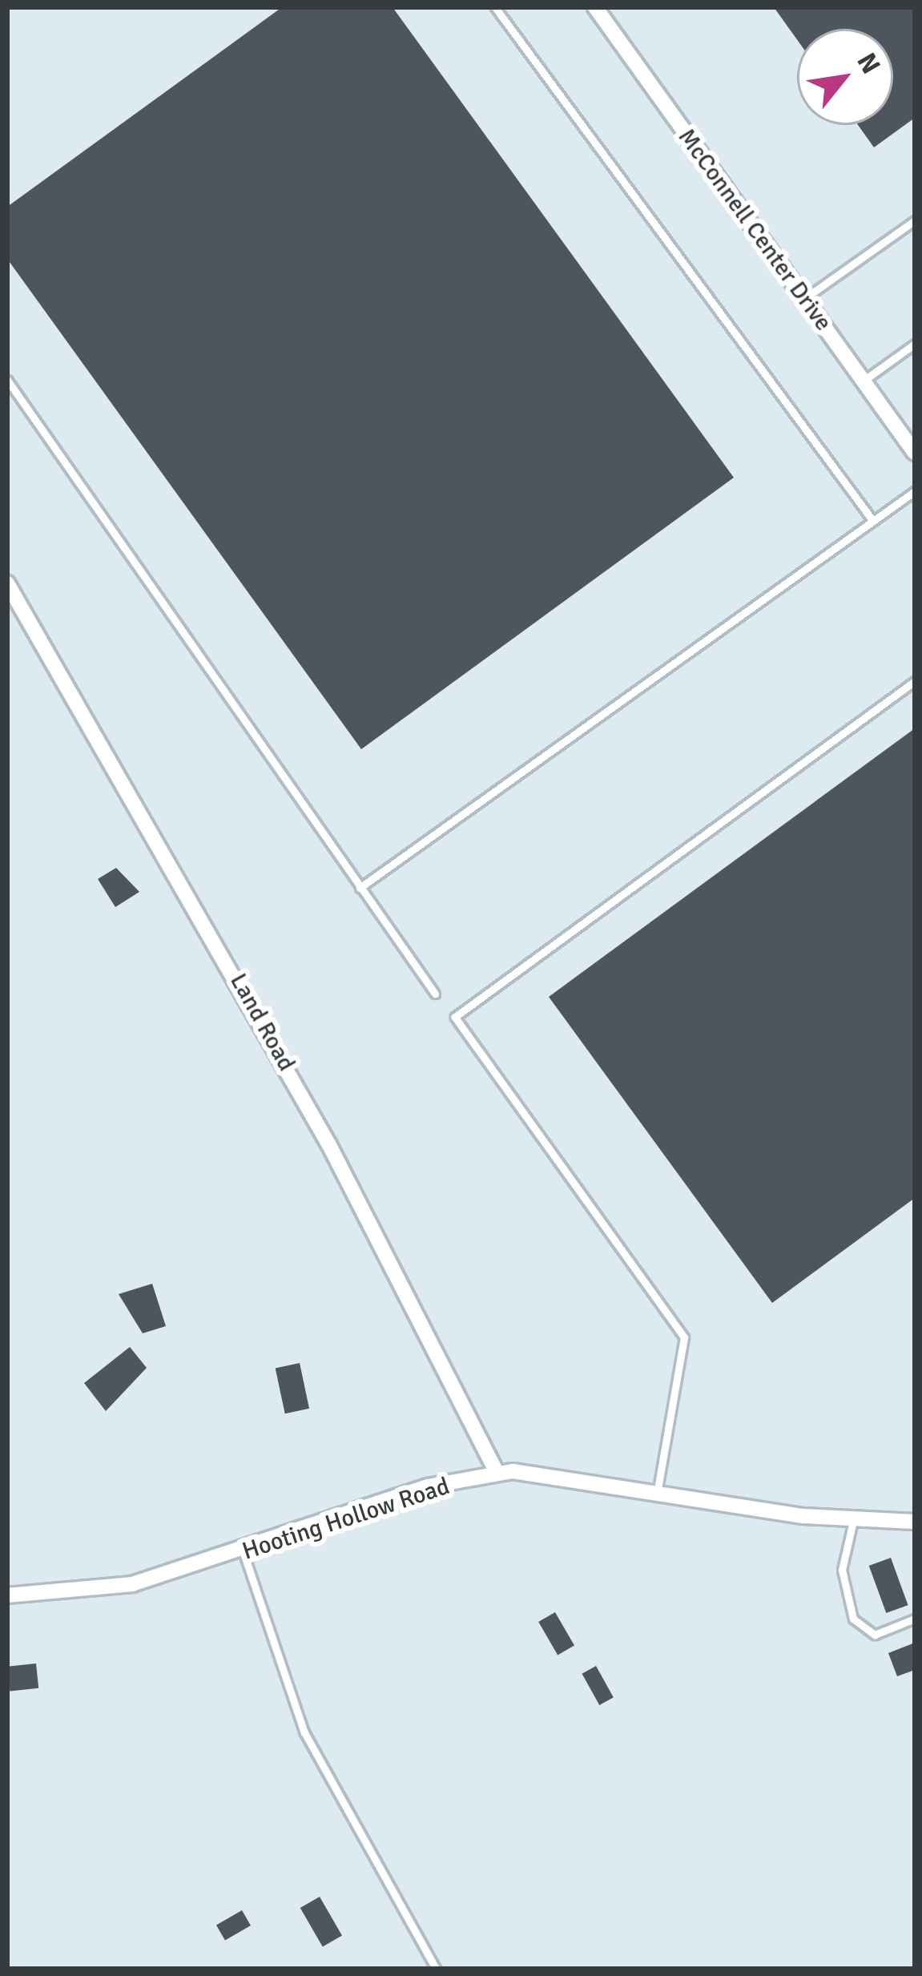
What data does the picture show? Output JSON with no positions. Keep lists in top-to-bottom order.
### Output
{
  "streets": {
    "street": ["McConnell Center Drive", "Land Road", "Hooting Hollow Road"]
  },
  "crossings": [
    ["Land Road", "Hooting Hollow Road"]
  ],
  "north": "top right"
}
